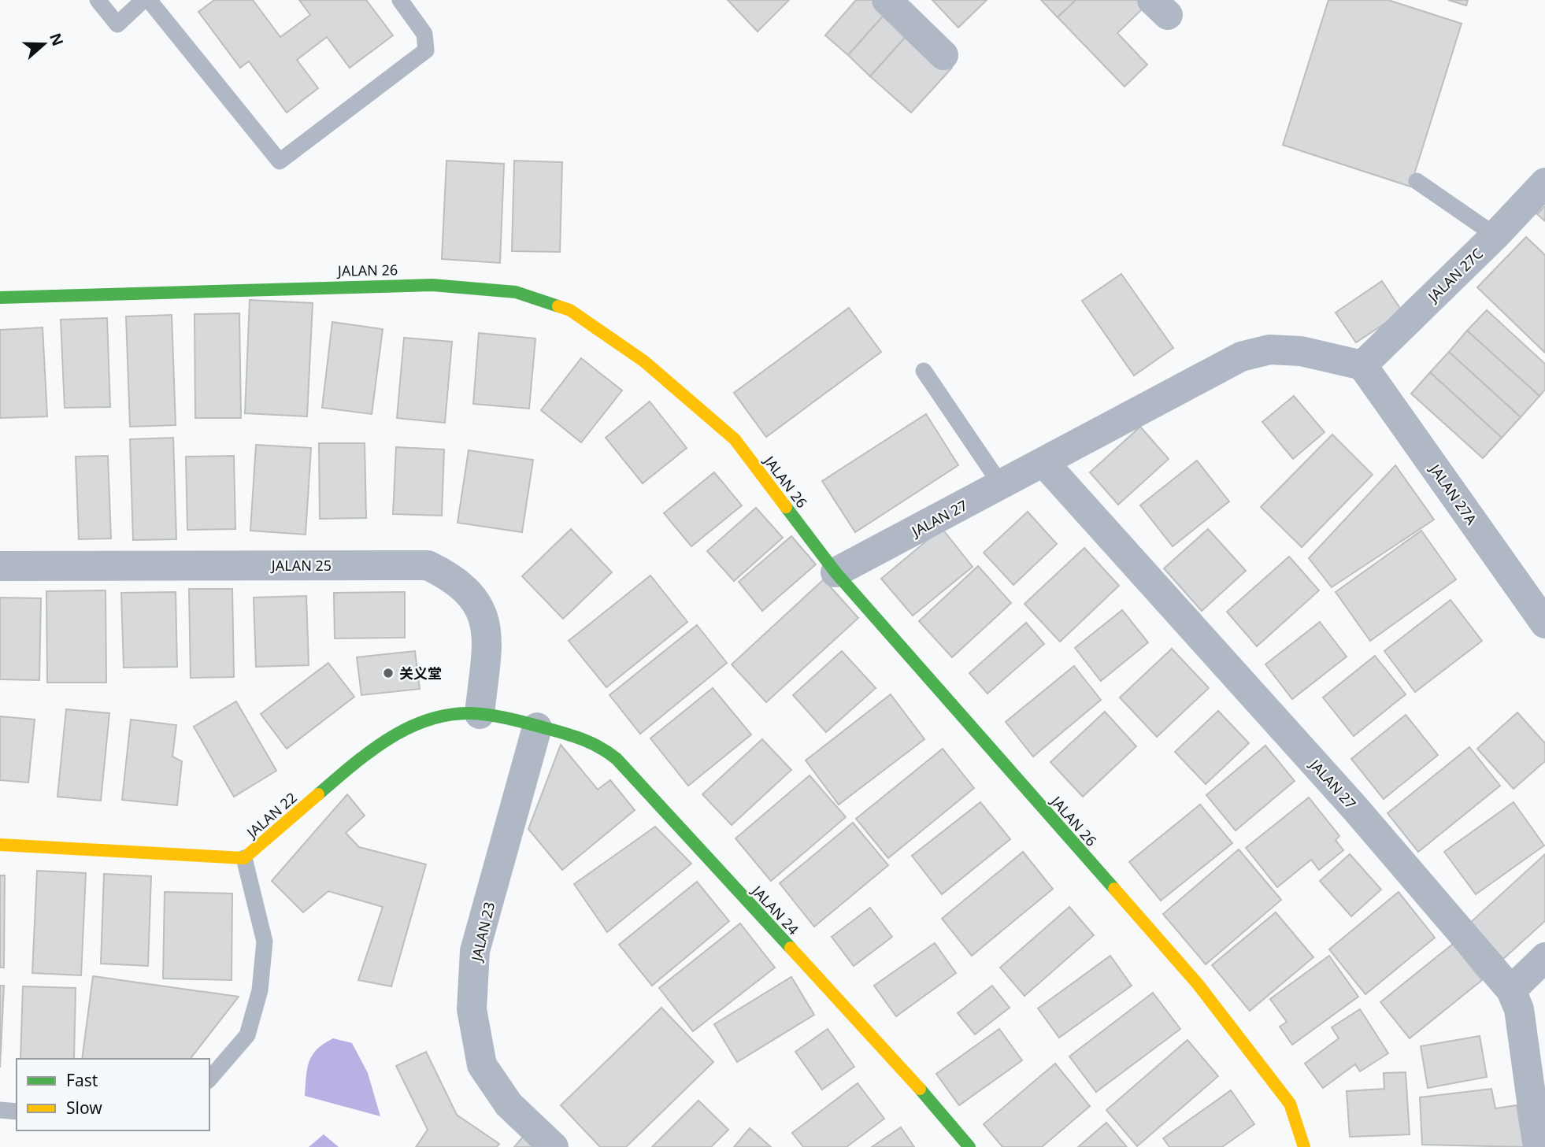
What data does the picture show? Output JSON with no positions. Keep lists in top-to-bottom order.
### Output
{
  "streets": {
    "street": [
      "JALAN 26",
      "JALAN 27C",
      "JALAN 27A",
      "JALAN 27",
      "JALAN 25",
      "JALAN 22",
      "JALAN 24",
      "JALAN 23"
    ]
  },
  "crossings": [
    ["JALAN 26", "JALAN 27"],
    ["JALAN 27C", "JALAN 27A"],
    ["JALAN 27C", "JALAN 27"],
    ["JALAN 27A", "JALAN 27"],
    ["JALAN 25", "JALAN 22"],
    ["JALAN 22", "JALAN 24"],
    ["JALAN 22", "JALAN 23"],
    ["JALAN 24", "JALAN 23"]
  ],
  "places": ["关义堂"],
  "legend": ["Fast", "Slow"],
  "north": "right"
}
